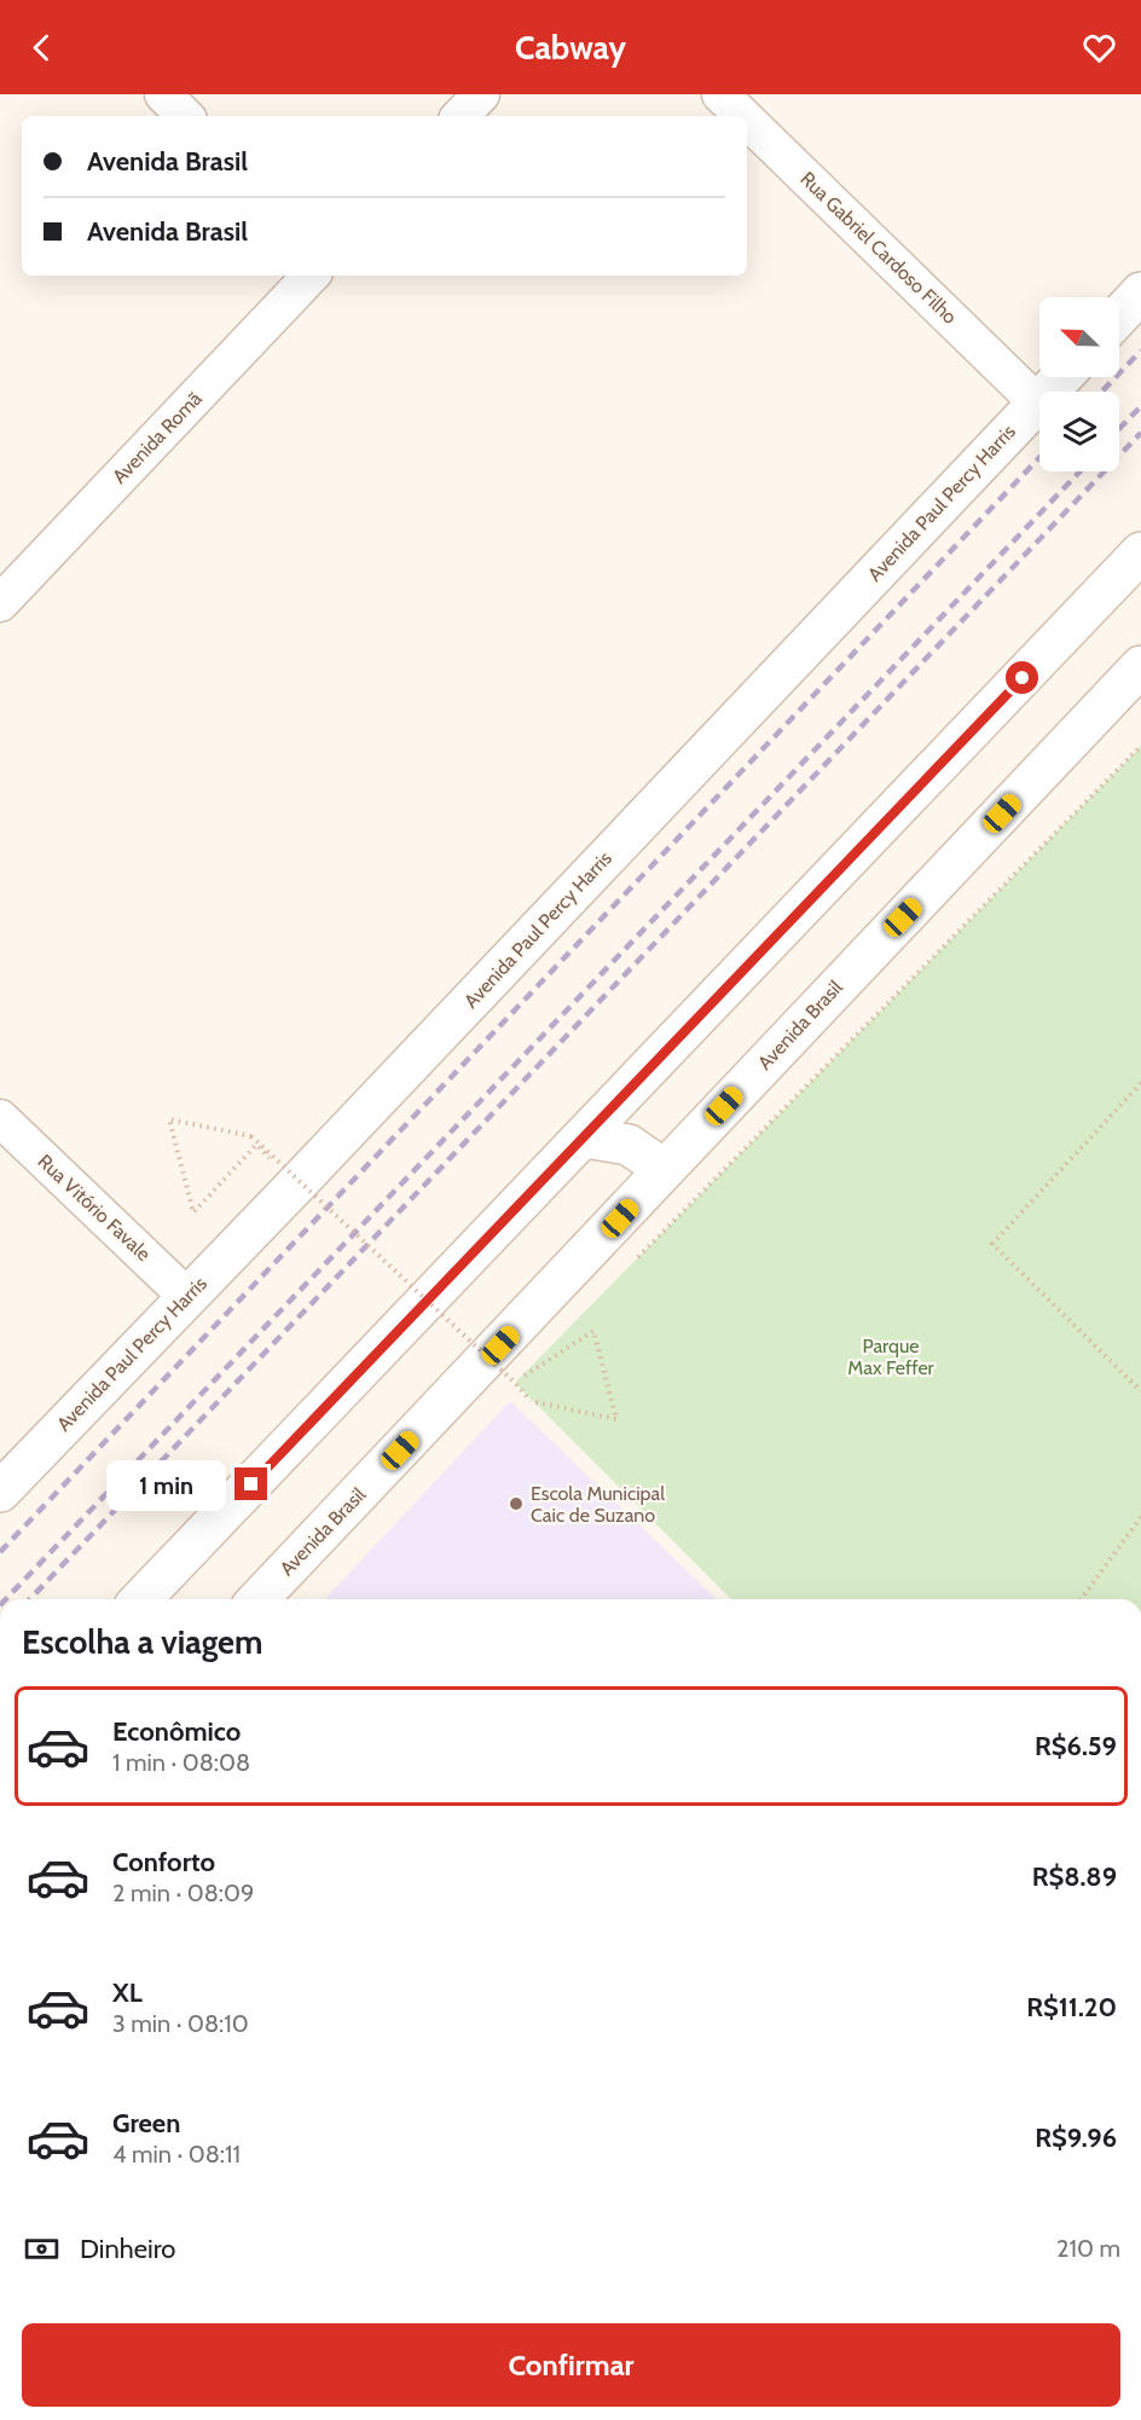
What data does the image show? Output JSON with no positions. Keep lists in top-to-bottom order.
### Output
{
  "streets": {
    "main road": ["Avenida Paul Percy Harris", "Avenida Brasil"],
    "street": ["Rua Gabriel Cardoso Filho", "Avenida Romã", "Rua Vitório Favale"]
  },
  "crossings": [
    ["Rua Gabriel Cardoso Filho", "Avenida Paul Percy Harris"],
    ["Avenida Paul Percy Harris", "Rua Vitório Favale"]
  ],
  "parks": ["Parque Max Feffer"],
  "places": ["Escola Municipal Caic de Suzano"],
  "north": "top left",
  "page": {
    "header": "Cabway",
    "banner": ["Avenida Brasil", "Avenida Brasil"],
    "bubble": "1 min",
    "heading": "Escolha a viagem",
    "list": [
      {
        "name": "Econômico",
        "note": "1 min · 08:08",
        "value": "R$6.59"
      },
      {
        "name": "Conforto",
        "note": "2 min · 08:09",
        "value": "R$8.89"
      },
      {
        "name": "XL",
        "note": "3 min · 08:10",
        "value": "R$11.20"
      },
      {
        "name": "Green",
        "note": "4 min · 08:11",
        "value": "R$9.96"
      }
    ],
    "pay": ["Dinheiro", "210 m"],
    "buttons": "Confirmar"
  }
}
